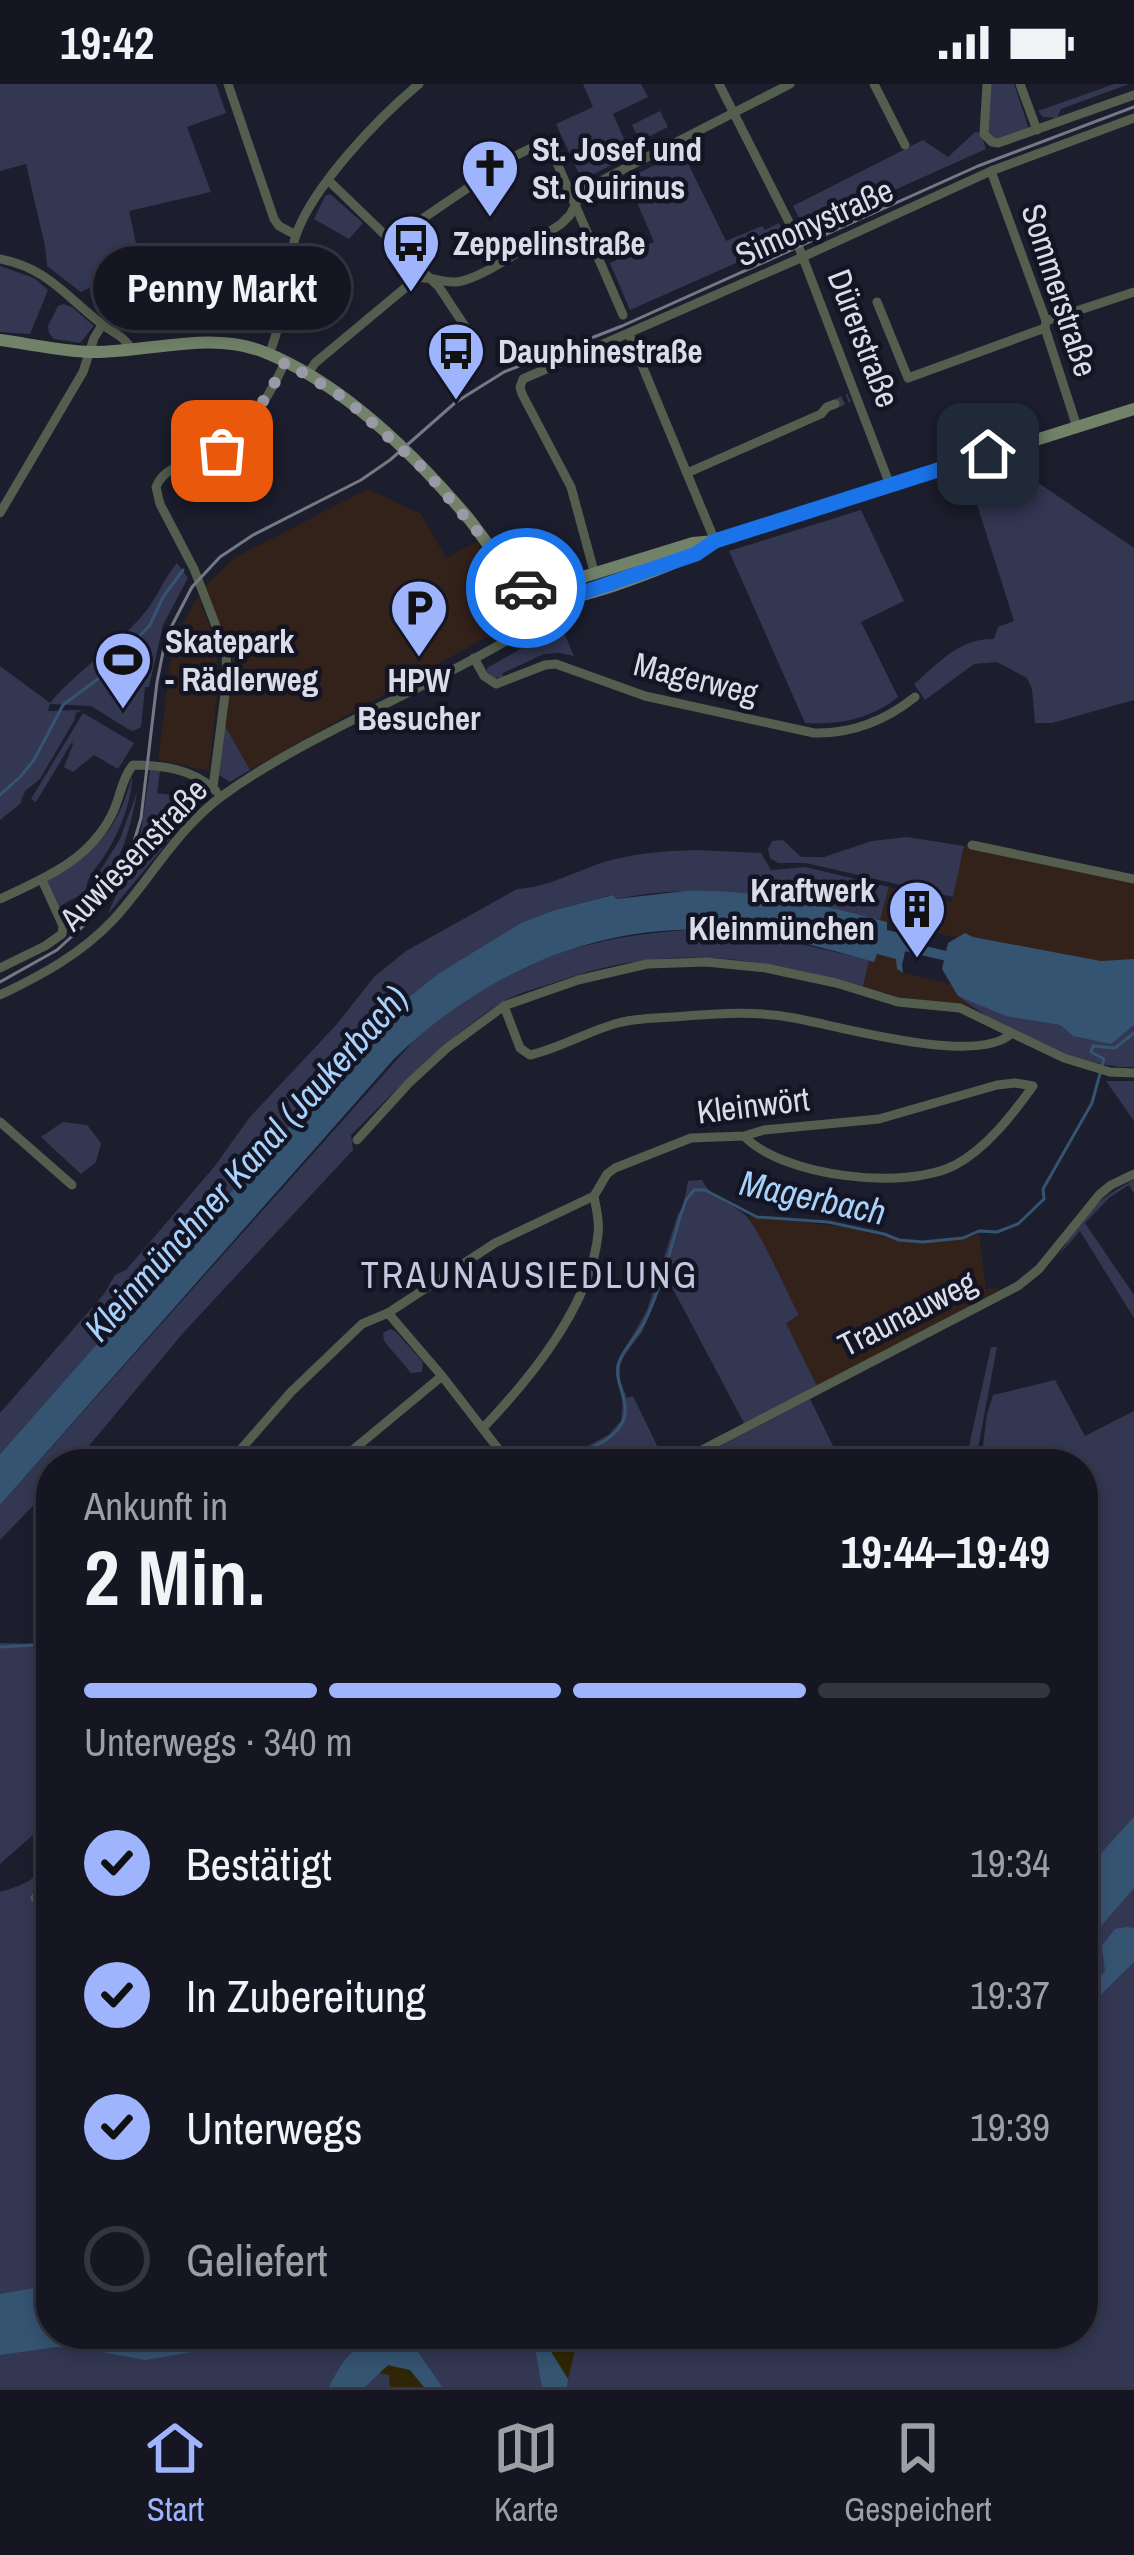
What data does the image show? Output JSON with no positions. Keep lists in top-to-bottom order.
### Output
{
  "streets": {
    "street": [
      "Simonystraße",
      "Sommerstraße",
      "Dürerstraße",
      "Magerweg",
      "Auwiesenstraße",
      "Kleinwört",
      "Traunauweg"
    ]
  },
  "crossings": [
    ["Simonystraße", "Sommerstraße"],
    ["Simonystraße", "Dürerstraße"],
    ["Magerweg", "Auwiesenstraße"]
  ],
  "districts": ["TRAUNAUSIEDLUNG"],
  "water": ["Kleinmünchner Kanal (Jaukerbach)", "Magerbach"],
  "places": {
    "church": ["St. Josef und St. Quirinus"],
    "bus stop": ["Zeppelinstraße", "Dauphinestraße"],
    "other": ["Penny Markt"],
    "parking": ["HPW Besucher"],
    "sports": ["Skatepark - Rädlerweg"],
    "building": ["Kraftwerk Kleinmünchen"]
  },
  "page": {
    "status": "19:42",
    "bubble": "Penny Markt",
    "heading": ["2 Min.", "Ankunft in", "19:44–19:49"],
    "bar": "Unterwegs · 340 m",
    "list": [
      ["Bestätigt", "19:34"],
      ["In Zubereitung", "19:37"],
      ["Unterwegs", "19:39"],
      "Geliefert"
    ],
    "tabs": ["Start", "Karte", "Gespeichert"]
  }
}
